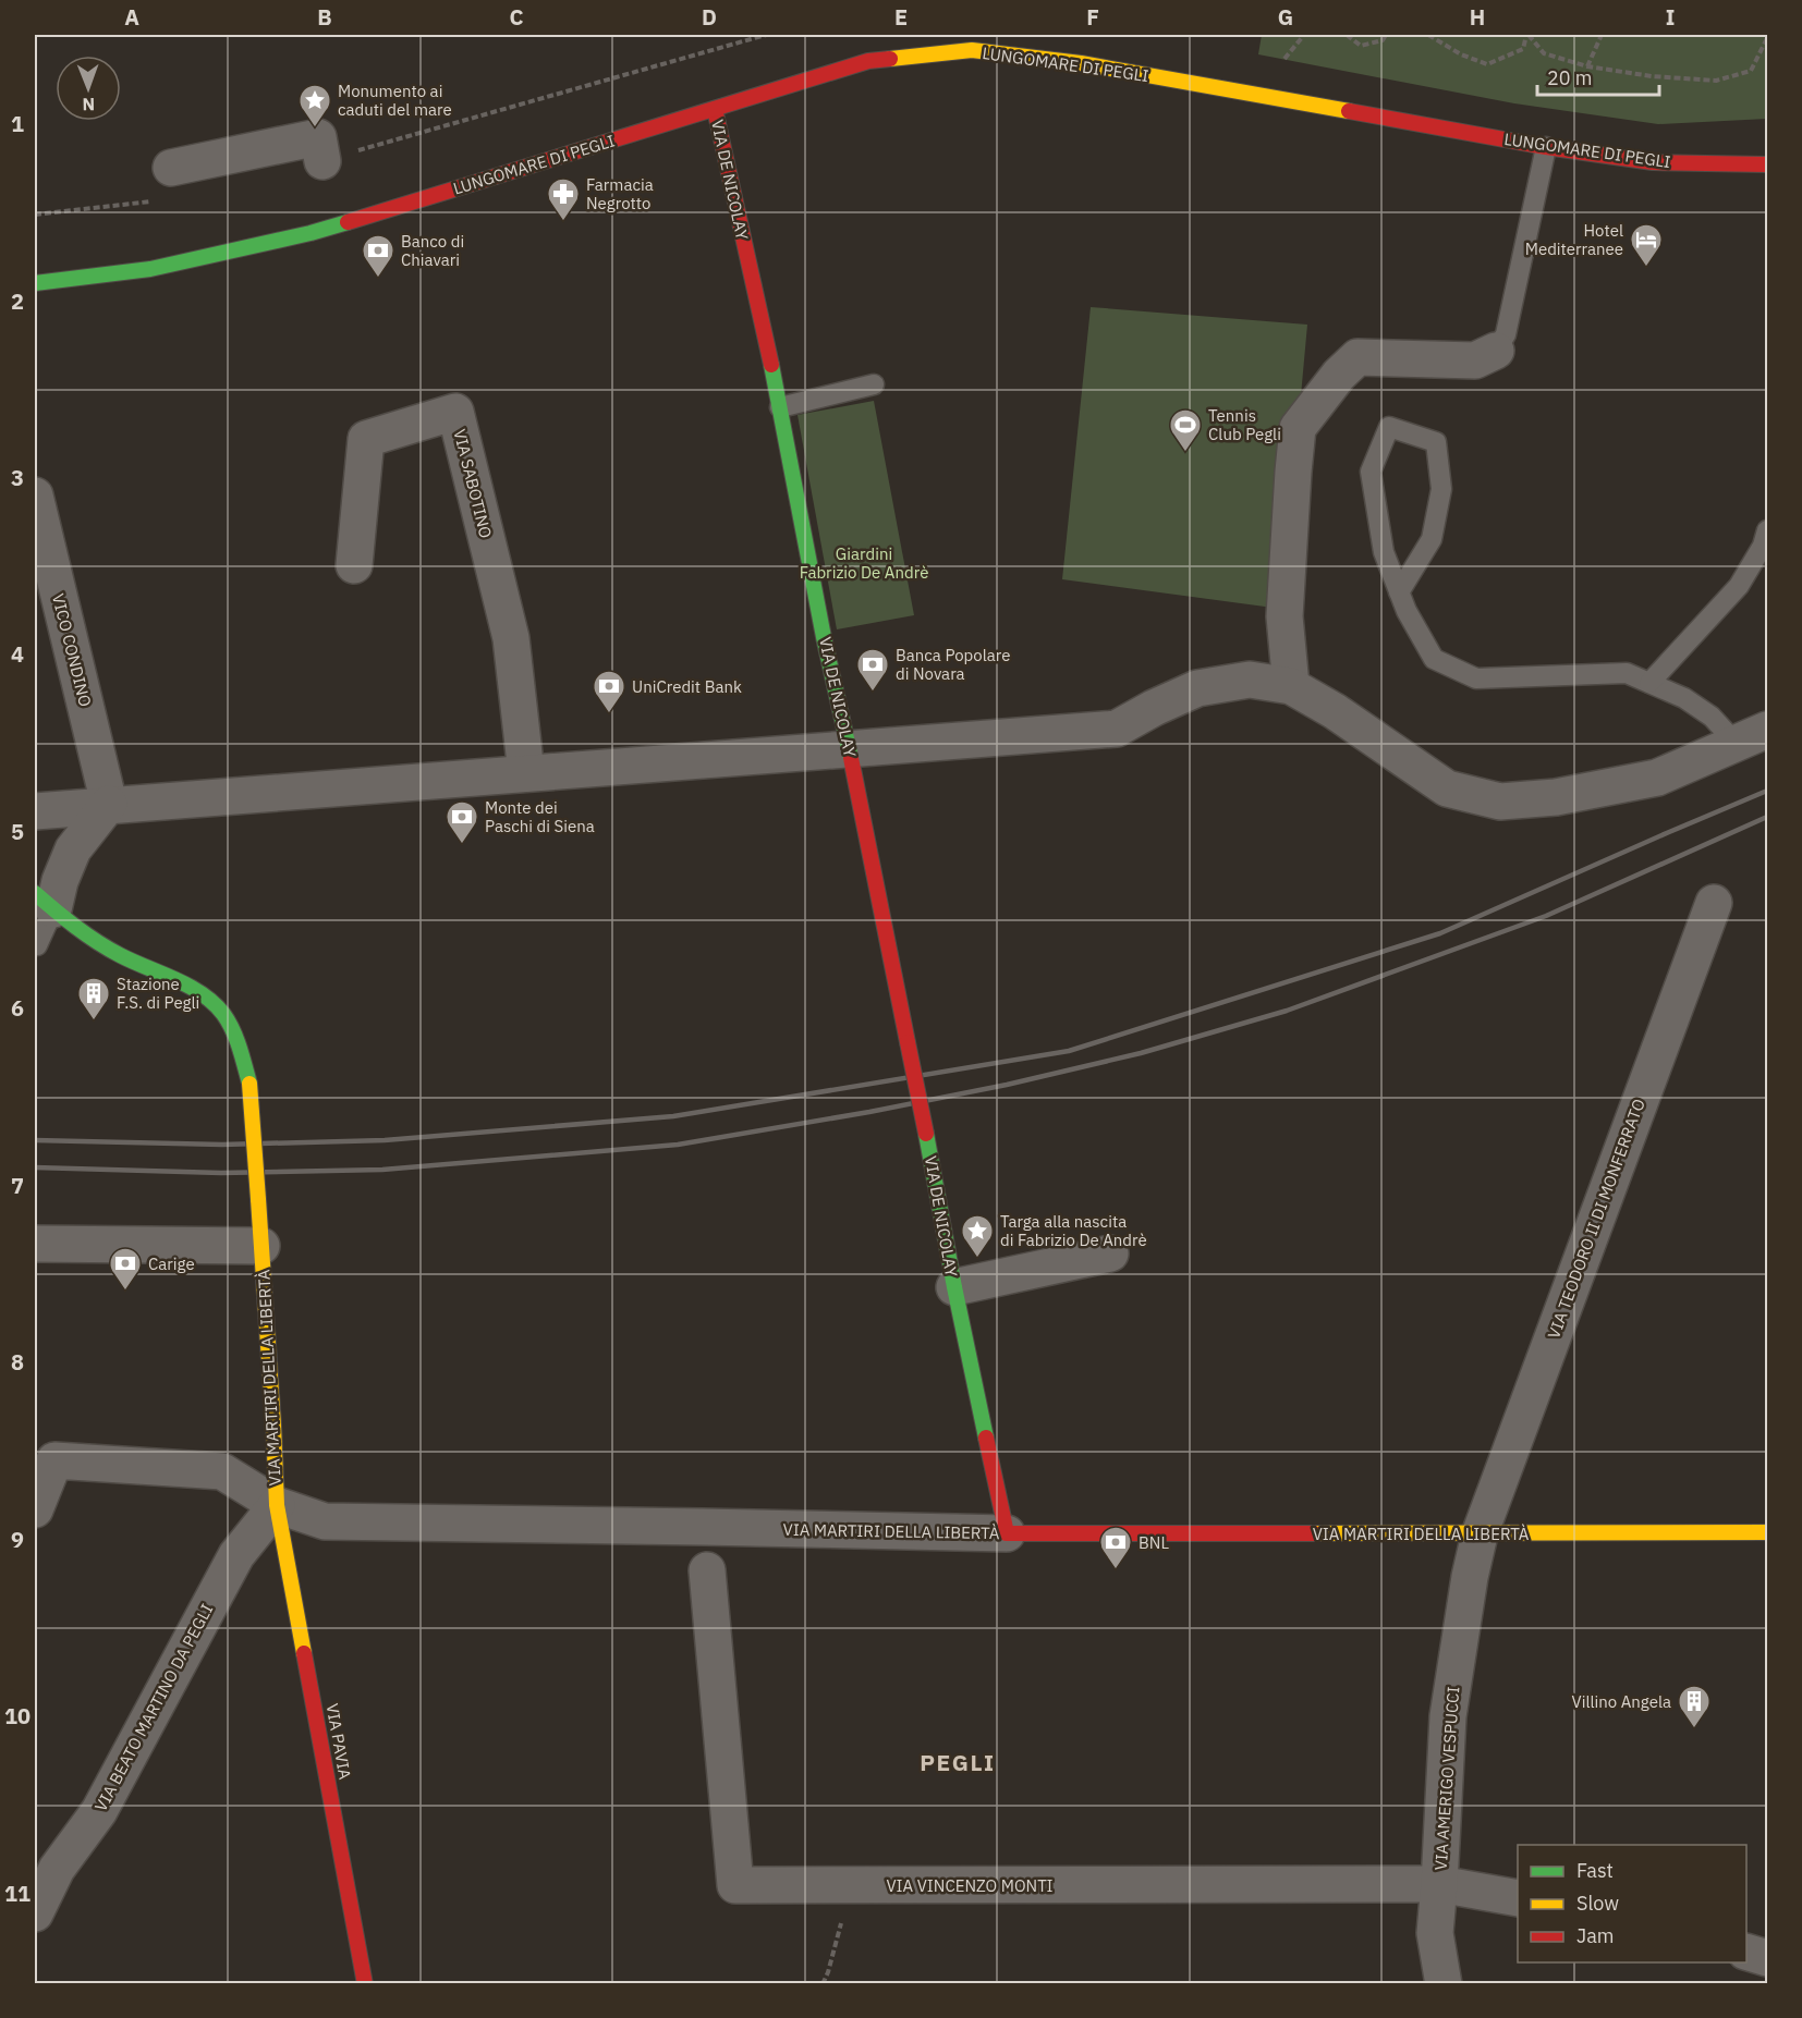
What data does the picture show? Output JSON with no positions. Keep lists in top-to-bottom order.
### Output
{
  "streets": {
    "street": [
      "LUNGOMARE DI PEGLI",
      "VIA DE NICOLAY",
      "VIA SABOTINO",
      "VICO CONDINO",
      "VIA TEODORO II DI MONFERRATO",
      "VIA MARTIRI DELLA LIBERTÀ",
      "VIA BEATO MARTINO DA PEGLI",
      "VIA PAVIA",
      "VIA AMERIGO VESPUCCI",
      "VIA VINCENZO MONTI"
    ]
  },
  "crossings": [
    ["LUNGOMARE DI PEGLI", "VIA DE NICOLAY"],
    ["VIA DE NICOLAY", "VIA MARTIRI DELLA LIBERTÀ"],
    ["VIA TEODORO II DI MONFERRATO", "VIA MARTIRI DELLA LIBERTÀ"],
    ["VIA TEODORO II DI MONFERRATO", "VIA AMERIGO VESPUCCI"],
    ["VIA MARTIRI DELLA LIBERTÀ", "VIA BEATO MARTINO DA PEGLI"],
    ["VIA MARTIRI DELLA LIBERTÀ", "VIA PAVIA"],
    ["VIA MARTIRI DELLA LIBERTÀ", "VIA AMERIGO VESPUCCI"],
    ["VIA BEATO MARTINO DA PEGLI", "VIA PAVIA"],
    ["VIA AMERIGO VESPUCCI", "VIA VINCENZO MONTI"]
  ],
  "districts": ["PEGLI"],
  "parks": ["Giardini Fabrizio De Andrè"],
  "places": {
    "place": ["Monumento ai caduti del mare", "Targa alla nascita di Fabrizio De Andrè"],
    "pharmacy": ["Farmacia Negrotto"],
    "hotel": ["Hotel Mediterranee"],
    "bank": [
      "Banco di Chiavari",
      "Banca Popolare di Novara",
      "UniCredit Bank",
      "Monte dei Paschi di Siena",
      "Carige",
      "BNL"
    ],
    "sports": ["Tennis Club Pegli"],
    "building": ["Stazione F.S. di Pegli", "Villino Angela"]
  },
  "legend": ["Fast", "Slow", "Jam"],
  "scale_bar": "20 m",
  "north": "bottom",
  "grid": {
    "columns": [
      "A",
      "B",
      "C",
      "D",
      "E",
      "F",
      "G",
      "H",
      "I"
    ],
    "rows": [
      "1",
      "2",
      "3",
      "4",
      "5",
      "6",
      "7",
      "8",
      "9",
      "10",
      "11"
    ]
  }
}
